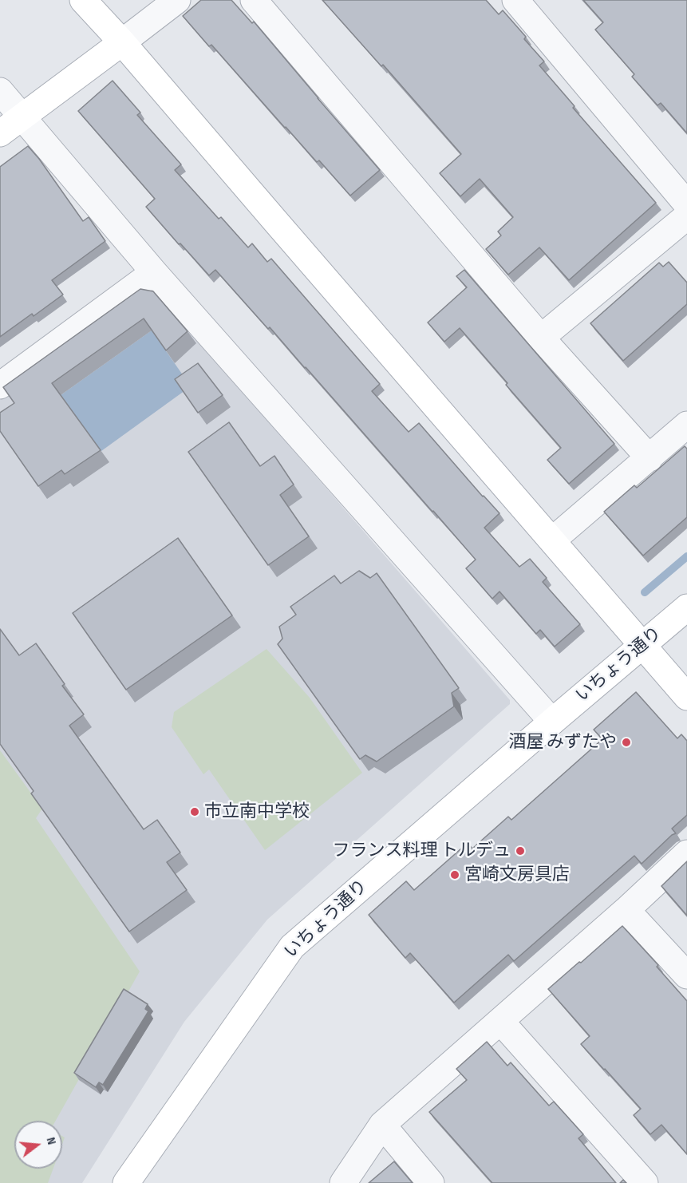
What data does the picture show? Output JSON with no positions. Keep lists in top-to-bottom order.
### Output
{
  "streets": {
    "street": ["いちょう通り"]
  },
  "places": [
    "酒屋 みずたや",
    "市立南中学校",
    "フランス料理 トルデュ",
    "宮崎文房具店"
  ],
  "north": "right"
}
